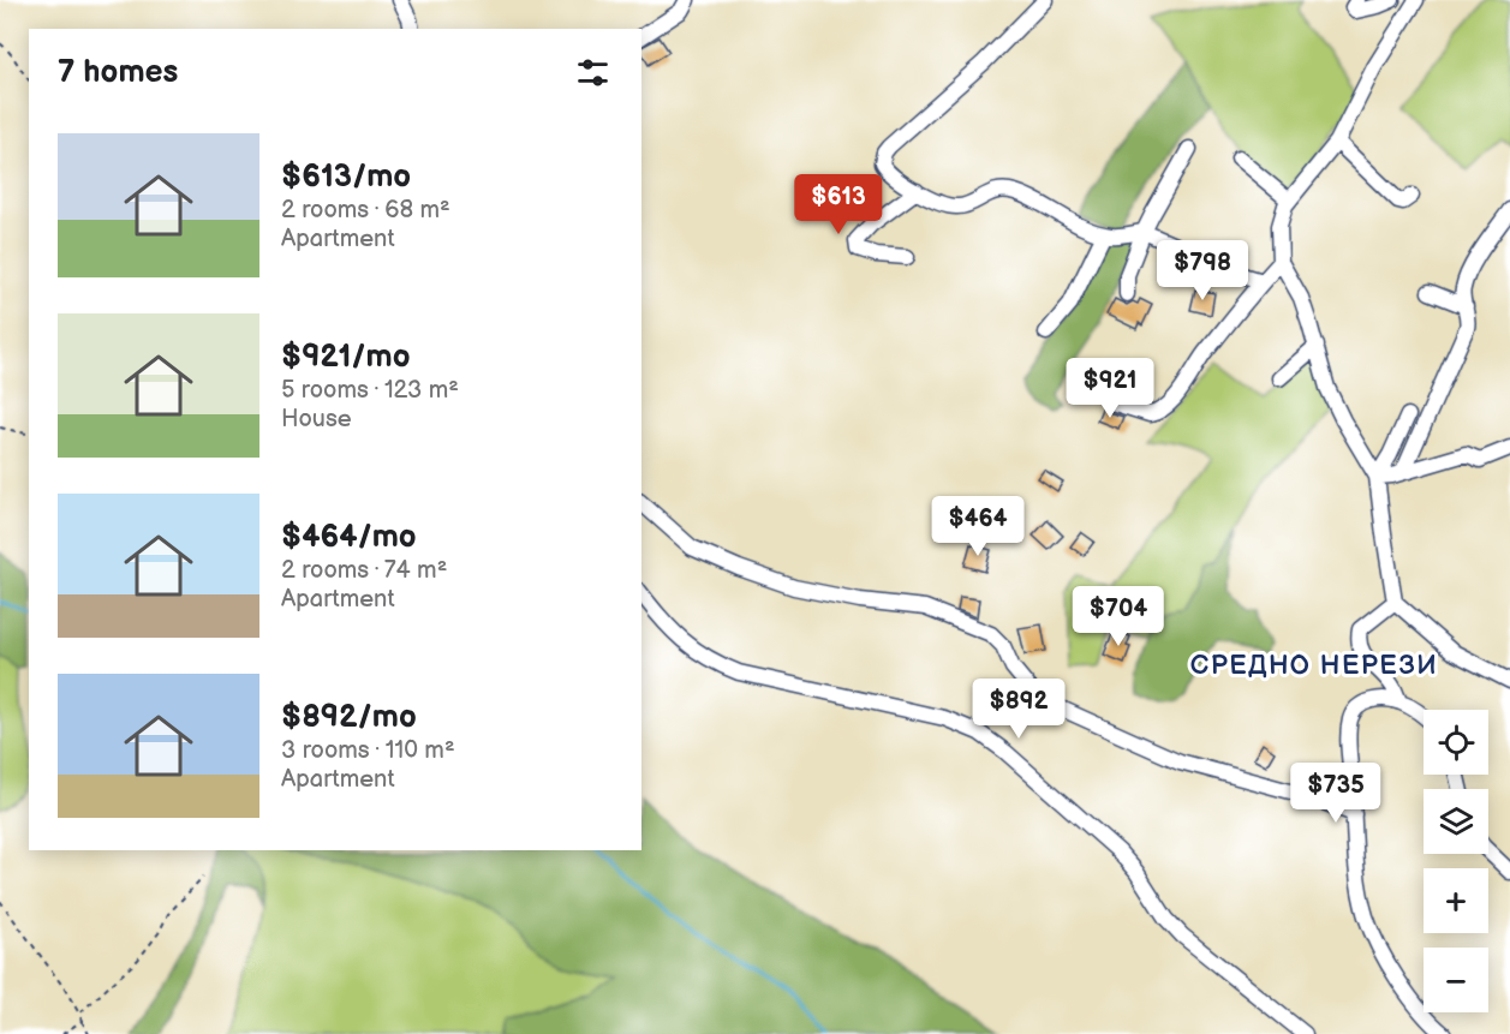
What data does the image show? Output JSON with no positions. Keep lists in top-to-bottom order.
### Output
{
  "districts": ["СРЕДНО НЕРЕЗИ"],
  "page": {
    "heading": "7 homes",
    "list": [
      {
        "name": "$613/mo",
        "note": "2 rooms · 68 m² · Apartment"
      },
      {
        "name": "$921/mo",
        "note": "5 rooms · 123 m² · House"
      },
      {
        "name": "$464/mo",
        "note": "2 rooms · 74 m² · Apartment"
      },
      {
        "name": "$892/mo",
        "note": "3 rooms · 110 m² · Apartment"
      }
    ],
    "price": [
      "$613",
      "$798",
      "$921",
      "$464",
      "$704",
      "$892",
      "$735"
    ],
    "map_buttons": ["+", "−"]
  }
}
